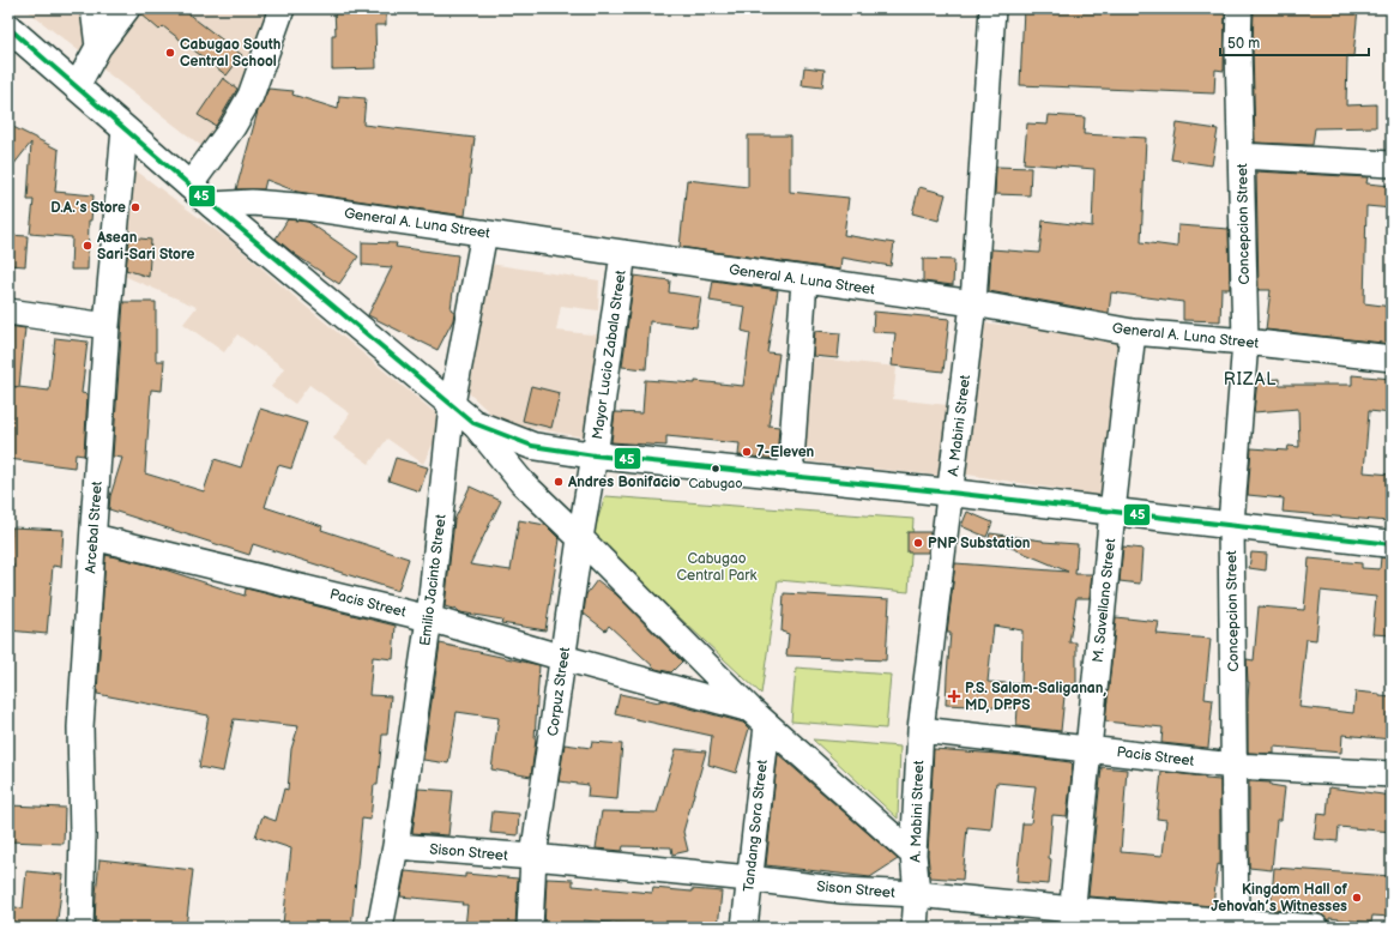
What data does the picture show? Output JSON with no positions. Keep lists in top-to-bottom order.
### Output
{
  "streets": {
    "street": [
      "General A. Luna Street",
      "Concepcion Street",
      "Mayor Lucio Zabala Street",
      "A. Mabini Street",
      "Arcebal Street",
      "Emilio Jacinto Street",
      "M. Savellano Street",
      "Pacis Street",
      "Corpuz Street",
      "Tandang Sora Street",
      "Sison Street"
    ]
  },
  "crossings": [
    ["General A. Luna Street", "Concepcion Street"],
    ["General A. Luna Street", "Mayor Lucio Zabala Street"],
    ["General A. Luna Street", "A. Mabini Street"],
    ["General A. Luna Street", "Emilio Jacinto Street"],
    ["General A. Luna Street", "M. Savellano Street"],
    ["Concepcion Street", "Pacis Street"],
    ["Concepcion Street", "Sison Street"],
    ["Mayor Lucio Zabala Street", "Corpuz Street"],
    ["A. Mabini Street", "Pacis Street"],
    ["A. Mabini Street", "Sison Street"],
    ["Arcebal Street", "Pacis Street"],
    ["Emilio Jacinto Street", "Pacis Street"],
    ["Emilio Jacinto Street", "Sison Street"],
    ["M. Savellano Street", "Pacis Street"],
    ["M. Savellano Street", "Sison Street"],
    ["Pacis Street", "Corpuz Street"],
    ["Pacis Street", "Tandang Sora Street"],
    ["Corpuz Street", "Sison Street"],
    ["Tandang Sora Street", "Sison Street"]
  ],
  "districts": ["RIZAL"],
  "parks": ["Cabugao Central Park"],
  "places": {
    "other": [
      "Cabugao South Central School",
      "D.A.’s Store",
      "Asean Sari-Sari Store",
      "7-Eleven",
      "Cabugao",
      "Andres Bonifacio",
      "PNP Substation",
      "Kingdom Hall of Jehovah’s Witnesses"
    ],
    "health": ["P.S. Salom-Saliganan, MD, DPPS"]
  },
  "lines": ["transit line 45"],
  "scale_bar": "50 m"
}
